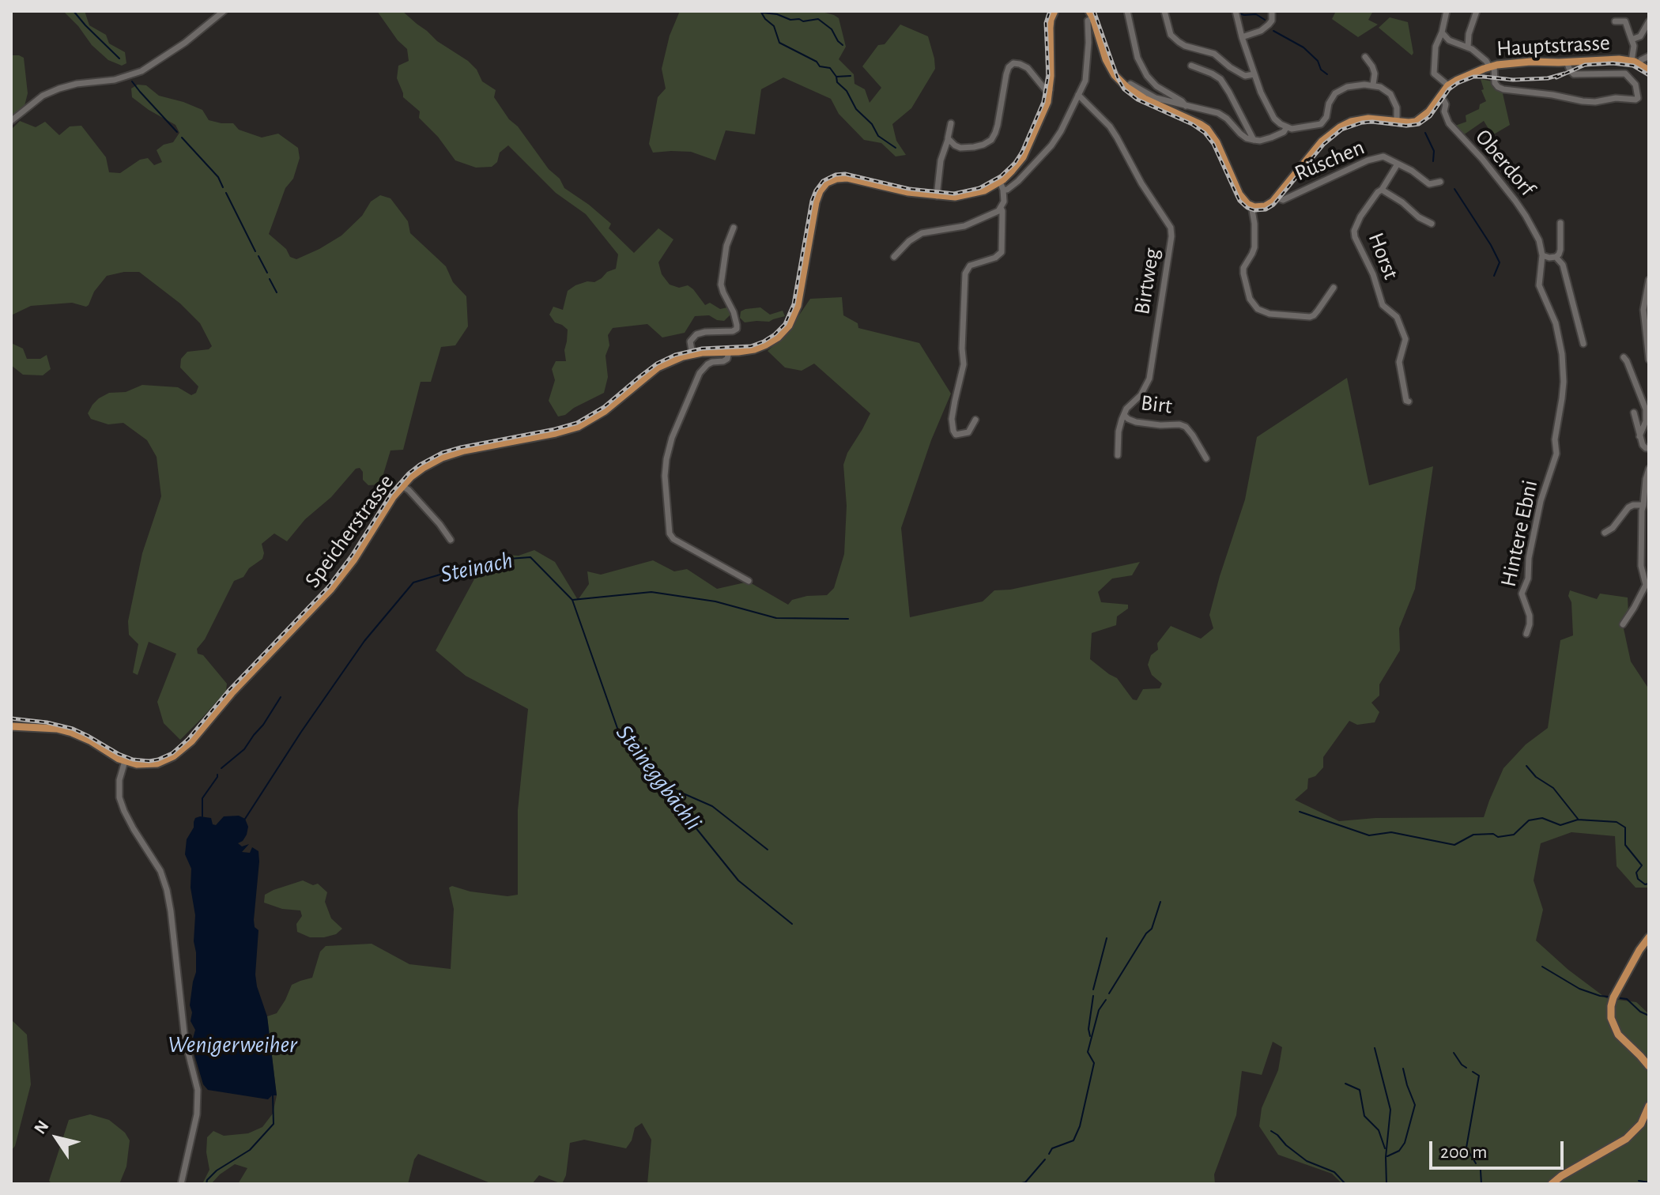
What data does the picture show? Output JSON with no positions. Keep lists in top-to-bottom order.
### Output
{
  "streets": {
    "main road": ["Hauptstrasse", "Speicherstrasse"],
    "street": [
      "Rüschen",
      "Oberdorf",
      "Horst",
      "Birtweg",
      "Birt",
      "Hintere Ebni"
    ]
  },
  "crossings": [
    ["Hauptstrasse", "Rüschen"],
    ["Hauptstrasse", "Oberdorf"],
    ["Rüschen", "Horst"],
    ["Oberdorf", "Hintere Ebni"],
    ["Birtweg", "Birt"]
  ],
  "water": ["Steinach", "Steineggbächli", "Wenigerweiher"],
  "scale_bar": "200 m",
  "north": "top left"
}
